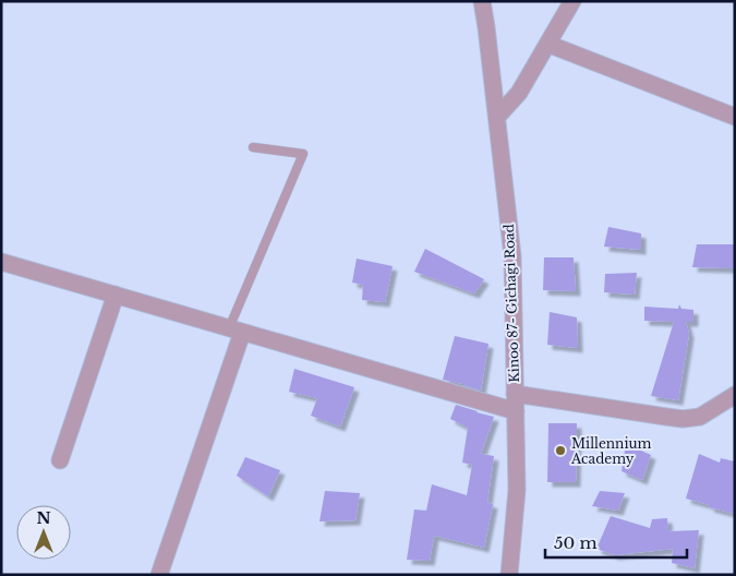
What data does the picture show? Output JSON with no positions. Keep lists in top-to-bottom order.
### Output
{
  "streets": {
    "street": ["Kinoo 87- Gichagi Road"]
  },
  "places": ["Millennium Academy"],
  "scale_bar": "50 m",
  "north": "top"
}
